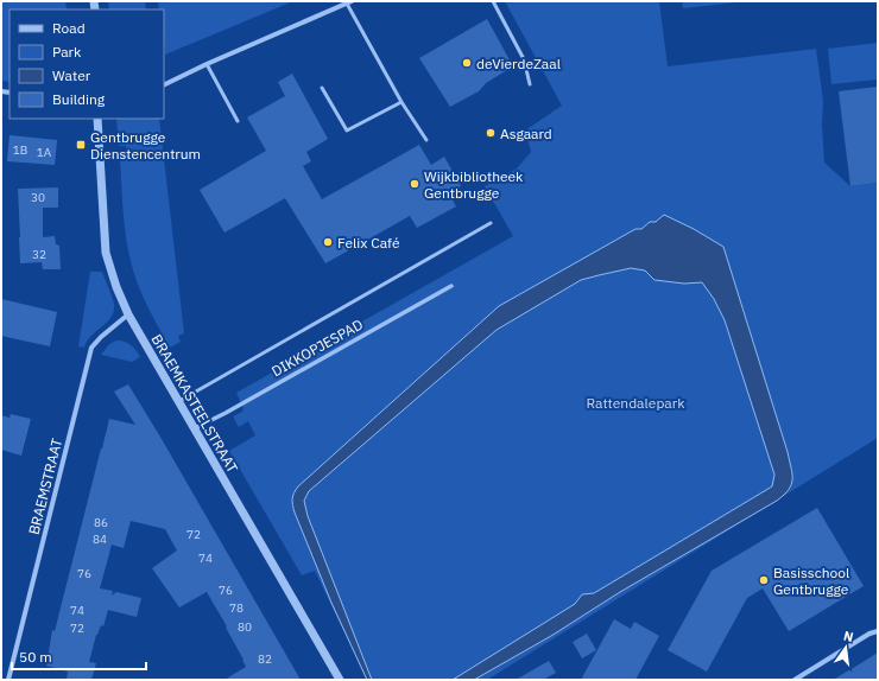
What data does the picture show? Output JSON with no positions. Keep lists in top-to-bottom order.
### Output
{
  "streets": {
    "street": ["DIKKOPJESPAD", "BRAEMKASTEELSTRAAT", "BRAEMSTRAAT"]
  },
  "crossings": [
    ["DIKKOPJESPAD", "BRAEMKASTEELSTRAAT"],
    ["BRAEMKASTEELSTRAAT", "BRAEMSTRAAT"]
  ],
  "parks": ["Rattendalepark"],
  "places": {
    "other": [
      "deVierdeZaal",
      "Asgaard",
      "Wijkbibliotheek Gentbrugge",
      "Felix Café",
      "Basisschool Gentbrugge"
    ],
    "transit": ["Gentbrugge Dienstencentrum"]
  },
  "house_numbers": [
    "1B",
    "1A",
    "30",
    "32",
    "86",
    "72",
    "84",
    "74",
    "76",
    "76",
    "78",
    "74",
    "80",
    "72",
    "82"
  ],
  "legend": [
    "Road",
    "Park",
    "Water",
    "Building"
  ],
  "scale_bar": "50 m",
  "north": "top"
}
